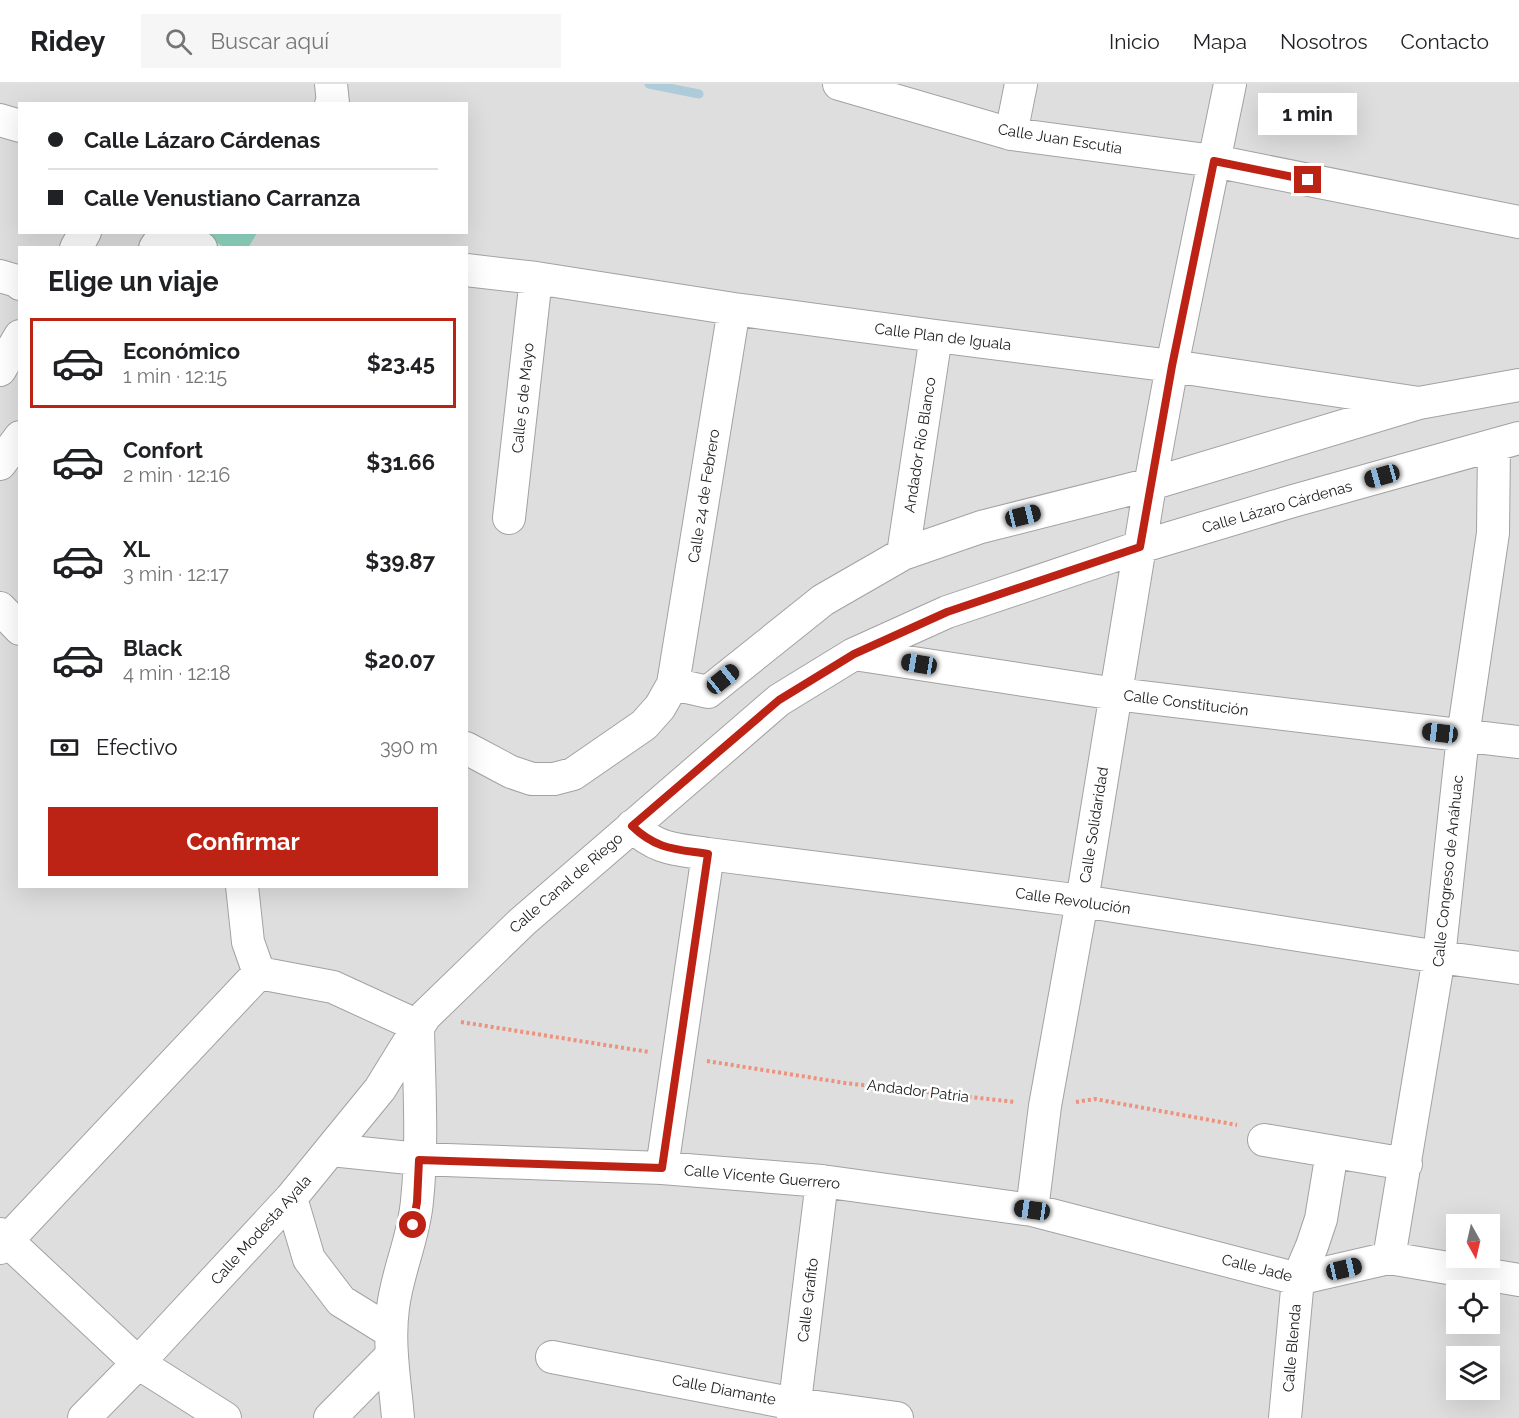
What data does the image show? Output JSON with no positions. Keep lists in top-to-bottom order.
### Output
{
  "streets": {
    "street": [
      "Calle Juan Escutia",
      "Calle Plan de Iguala",
      "Calle 5 de Mayo",
      "Andador Río Blanco",
      "Calle 24 de Febrero",
      "Calle Lázaro Cárdenas",
      "Calle Constitución",
      "Calle Solidaridad",
      "Calle Congreso de Anáhuac",
      "Calle Canal de Riego",
      "Calle Revolución",
      "Calle Vicente Guerrero",
      "Calle Modesta Ayala",
      "Calle Jade",
      "Calle Grafito",
      "Calle Blenda",
      "Calle Diamante"
    ],
    "path": ["Andador Patria"]
  },
  "crossings": [
    ["Calle Juan Escutia", "Calle Solidaridad"],
    ["Calle Plan de Iguala", "Calle 5 de Mayo"],
    ["Calle Plan de Iguala", "Andador Río Blanco"],
    ["Calle Plan de Iguala", "Calle 24 de Febrero"],
    ["Calle Plan de Iguala", "Calle Solidaridad"],
    ["Calle Lázaro Cárdenas", "Calle Solidaridad"],
    ["Calle Lázaro Cárdenas", "Calle Congreso de Anáhuac"],
    ["Calle Lázaro Cárdenas", "Calle Canal de Riego"],
    ["Calle Constitución", "Calle Solidaridad"],
    ["Calle Constitución", "Calle Congreso de Anáhuac"],
    ["Calle Constitución", "Calle Canal de Riego"],
    ["Calle Solidaridad", "Calle Canal de Riego"],
    ["Calle Solidaridad", "Calle Revolución"],
    ["Calle Solidaridad", "Andador Patria"],
    ["Calle Solidaridad", "Calle Vicente Guerrero"],
    ["Calle Solidaridad", "Calle Jade"],
    ["Calle Congreso de Anáhuac", "Calle Revolución"],
    ["Calle Congreso de Anáhuac", "Calle Jade"],
    ["Calle Canal de Riego", "Calle Revolución"],
    ["Calle Canal de Riego", "Andador Patria"],
    ["Calle Canal de Riego", "Calle Modesta Ayala"],
    ["Andador Patria", "Calle Modesta Ayala"],
    ["Calle Vicente Guerrero", "Calle Modesta Ayala"],
    ["Calle Vicente Guerrero", "Calle Jade"],
    ["Calle Vicente Guerrero", "Calle Grafito"],
    ["Calle Jade", "Calle Blenda"],
    ["Calle Grafito", "Calle Diamante"]
  ],
  "north": "bottom",
  "page": {
    "header": "Ridey",
    "search": "Buscar aquí",
    "nav": [
      "Inicio",
      "Mapa",
      "Nosotros",
      "Contacto"
    ],
    "bubble": "1 min",
    "banner": ["Calle Lázaro Cárdenas", "Calle Venustiano Carranza"],
    "heading": "Elige un viaje",
    "list": [
      {
        "name": "Económico",
        "note": "1 min · 12:15",
        "value": "$23.45"
      },
      {
        "name": "Confort",
        "note": "2 min · 12:16",
        "value": "$31.66"
      },
      {
        "name": "XL",
        "note": "3 min · 12:17",
        "value": "$39.87"
      },
      {
        "name": "Black",
        "note": "4 min · 12:18",
        "value": "$20.07"
      }
    ],
    "pay": ["Efectivo", "390 m"],
    "buttons": "Confirmar"
  }
}
